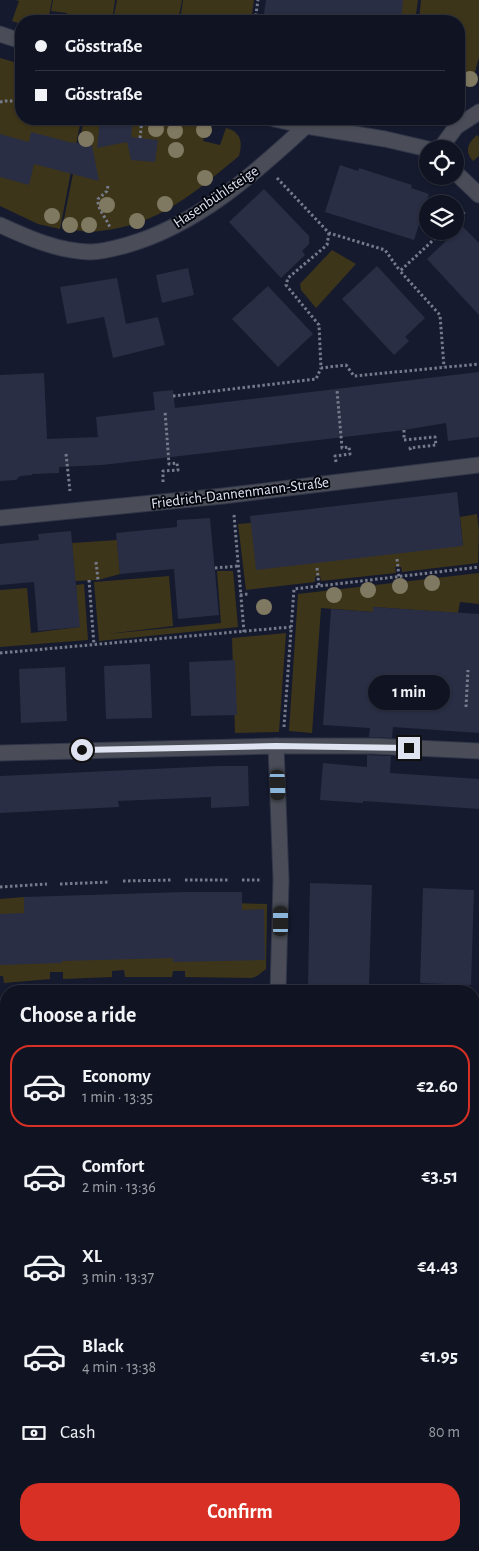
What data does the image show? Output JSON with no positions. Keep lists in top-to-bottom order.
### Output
{
  "streets": {
    "street": ["Hasenbühlsteige", "Friedrich-Dannenmann-Straße"]
  },
  "page": {
    "banner": ["Gösstraße", "Gösstraße"],
    "bubble": "1 min",
    "heading": "Choose a ride",
    "list": [
      {
        "name": "Economy",
        "note": "1 min · 13:35",
        "value": "€2.60"
      },
      {
        "name": "Comfort",
        "note": "2 min · 13:36",
        "value": "€3.51"
      },
      {
        "name": "XL",
        "note": "3 min · 13:37",
        "value": "€4.43"
      },
      {
        "name": "Black",
        "note": "4 min · 13:38",
        "value": "€1.95"
      }
    ],
    "pay": ["Cash", "80 m"],
    "buttons": "Confirm"
  }
}
